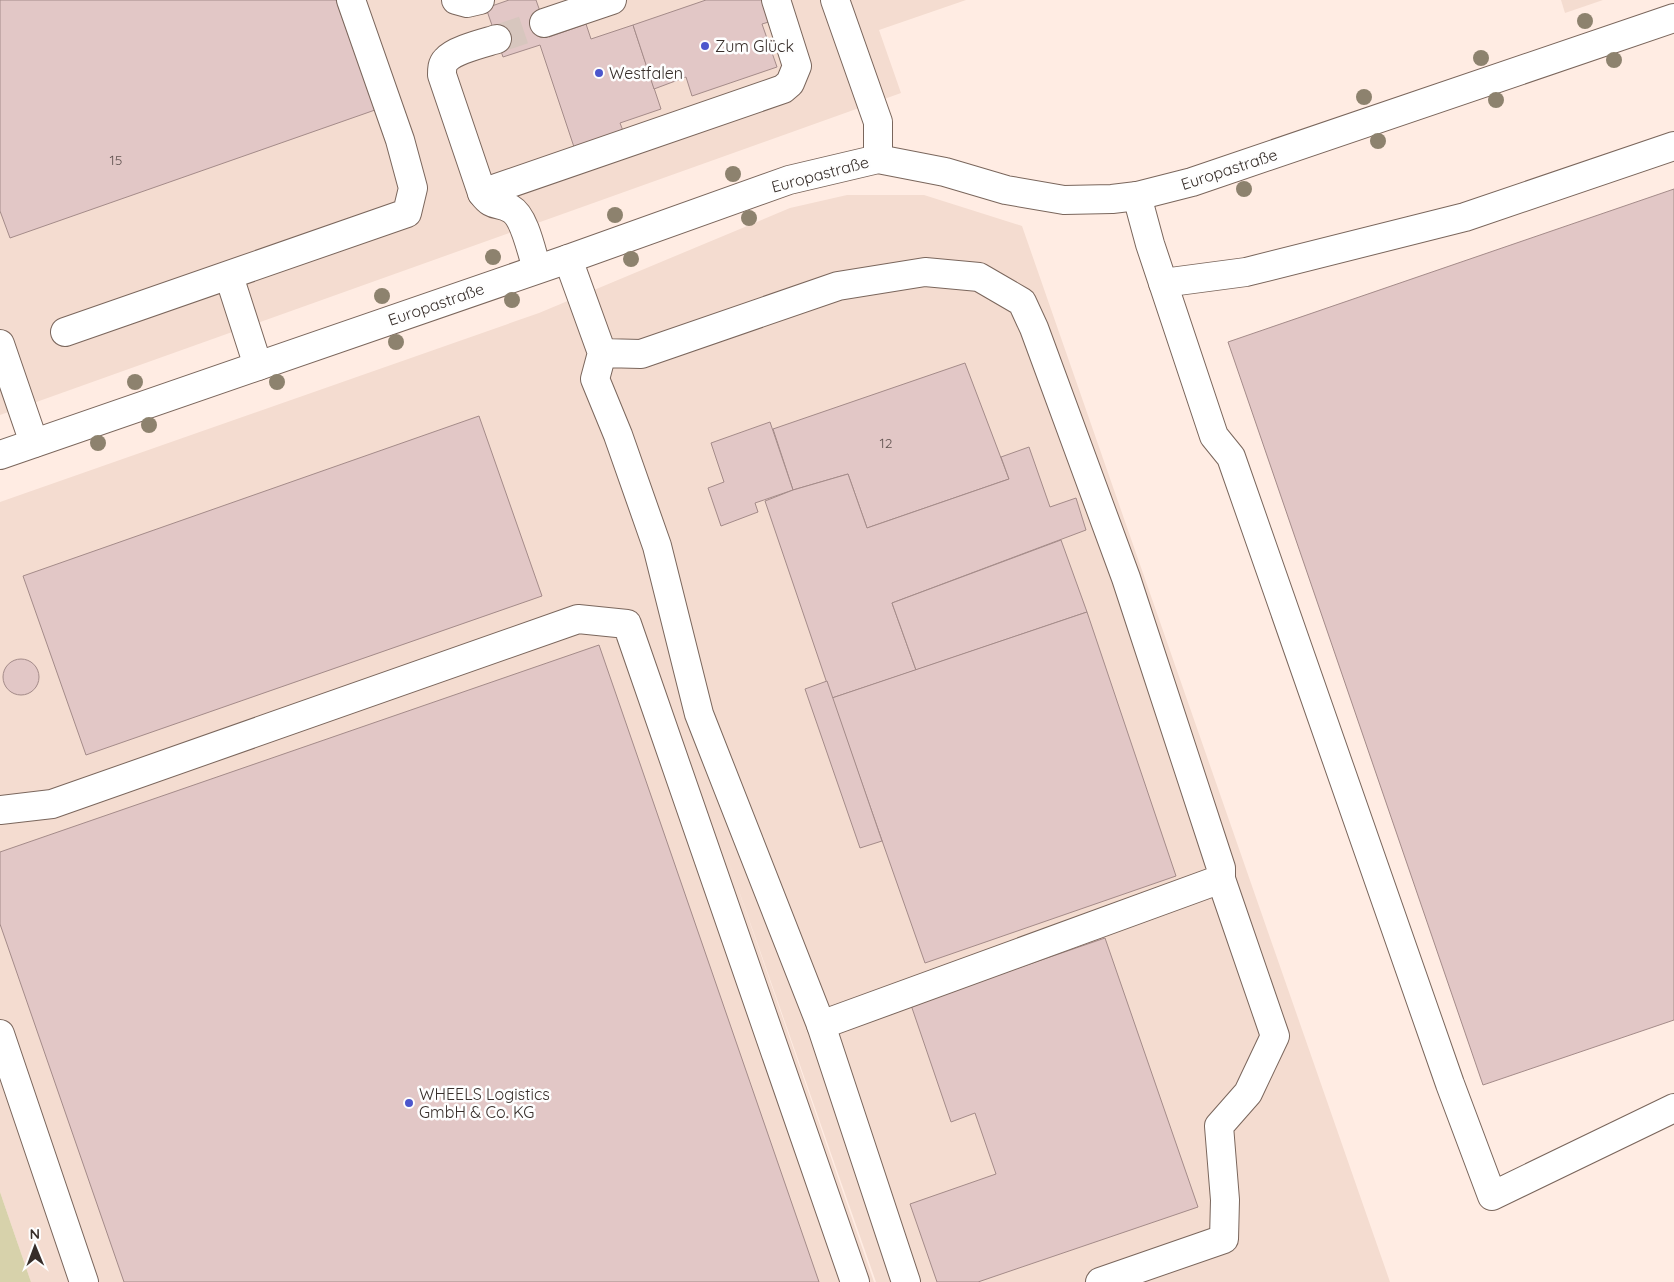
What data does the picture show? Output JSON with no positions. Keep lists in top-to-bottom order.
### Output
{
  "streets": {
    "street": ["Europastraße"]
  },
  "places": ["Zum Glück", "Westfalen", "WHEELS Logistics GmbH & Co. KG"],
  "house_numbers": ["15", "12"],
  "north": "top"
}
